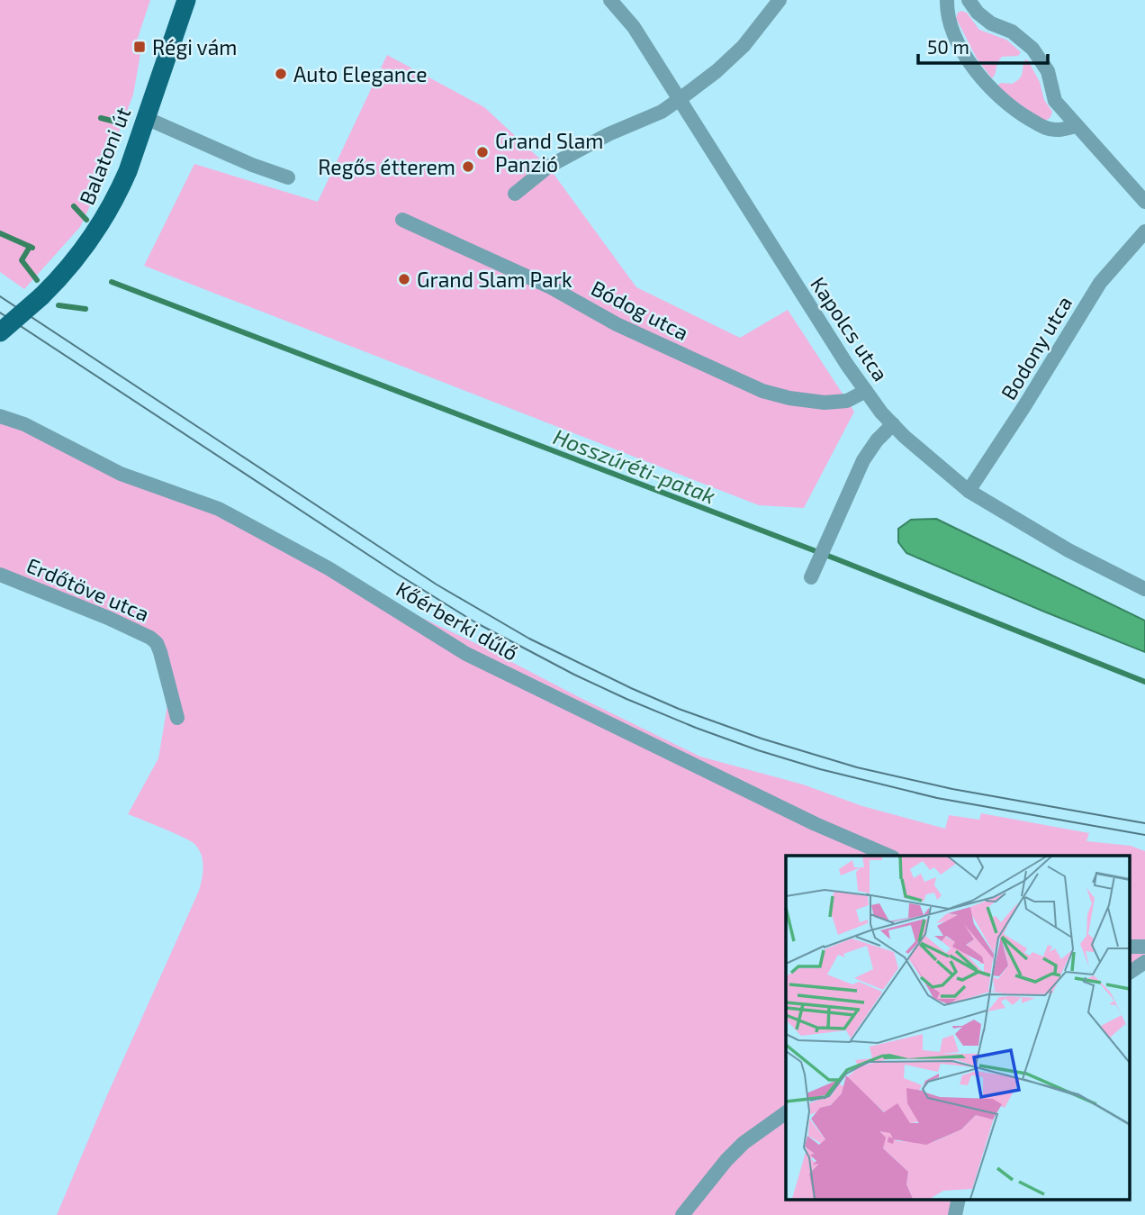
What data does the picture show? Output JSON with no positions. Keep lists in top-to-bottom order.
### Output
{
  "streets": {
    "main road": ["Balatoni út"],
    "street": [
      "Bódog utca",
      "Kapolcs utca",
      "Bodony utca",
      "Erdőtöve utca",
      "Kőérberki dűlő"
    ]
  },
  "crossings": [
    ["Bódog utca", "Kapolcs utca"],
    ["Kapolcs utca", "Bodony utca"]
  ],
  "water": ["Hosszúréti-patak"],
  "places": {
    "transit": ["Régi vám"],
    "other": [
      "Auto Elegance",
      "Grand Slam Panzió",
      "Regős étterem",
      "Grand Slam Park"
    ]
  },
  "scale_bar": "50 m"
}
